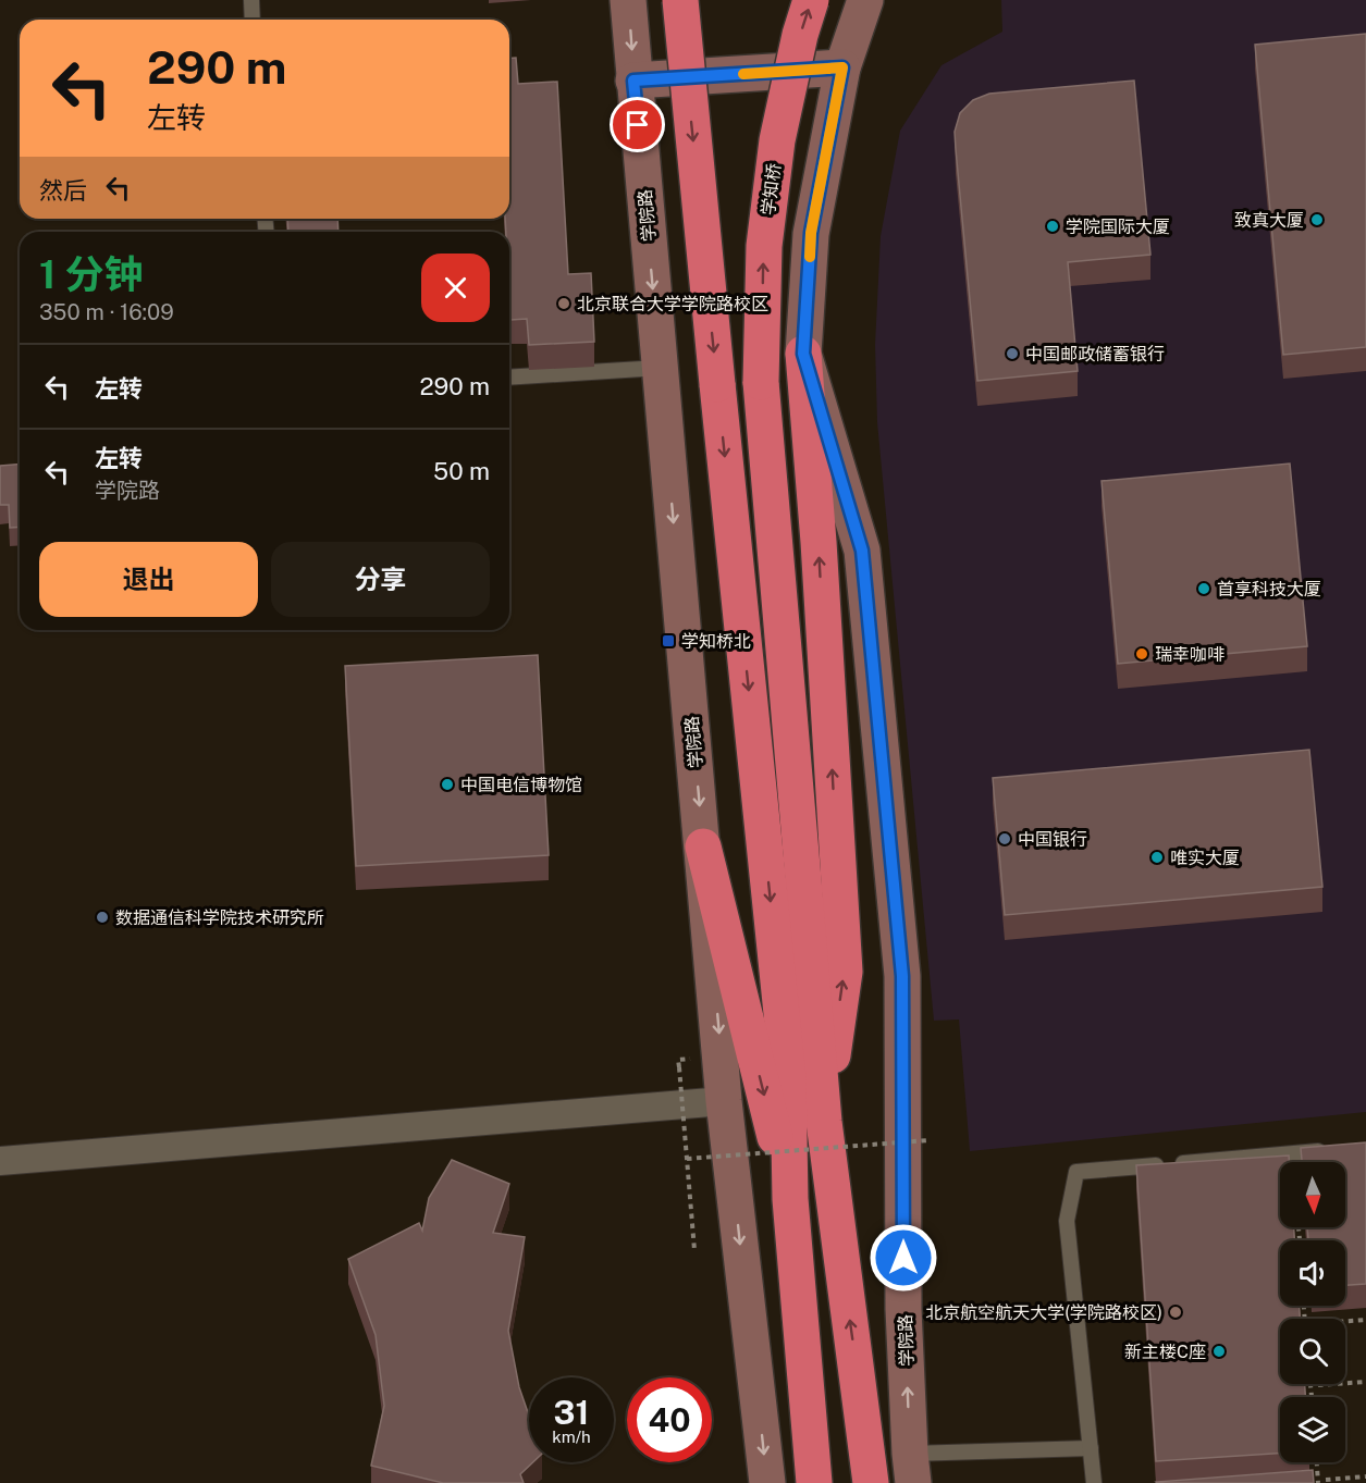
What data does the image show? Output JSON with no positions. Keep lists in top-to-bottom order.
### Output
{
  "streets": {
    "highway": ["学知桥"],
    "street": ["学院路"]
  },
  "places": {
    "other": [
      "致真大厦",
      "学院国际大厦",
      "北京联合大学学院路校区",
      "中国邮政储蓄银行",
      "首享科技大厦",
      "瑞幸咖啡",
      "中国电信博物馆",
      "中国银行",
      "唯实大厦",
      "数据通信科学院技术研究所",
      "北京航空航天大学(学院路校区)",
      "新主楼C座"
    ],
    "transit": ["学知桥北"]
  },
  "north": "bottom",
  "page": {
    "turn": ["290 m", "左转"],
    "then": "然后",
    "heading": ["1 分钟", "350 m · 16:09"],
    "list": [
      {
        "name": "左转",
        "value": "290 m"
      },
      {
        "name": "左转",
        "note": "学院路",
        "value": "50 m"
      }
    ],
    "buttons": ["退出", "分享"],
    "speed": "31 km/h",
    "limit": "40"
  }
}
